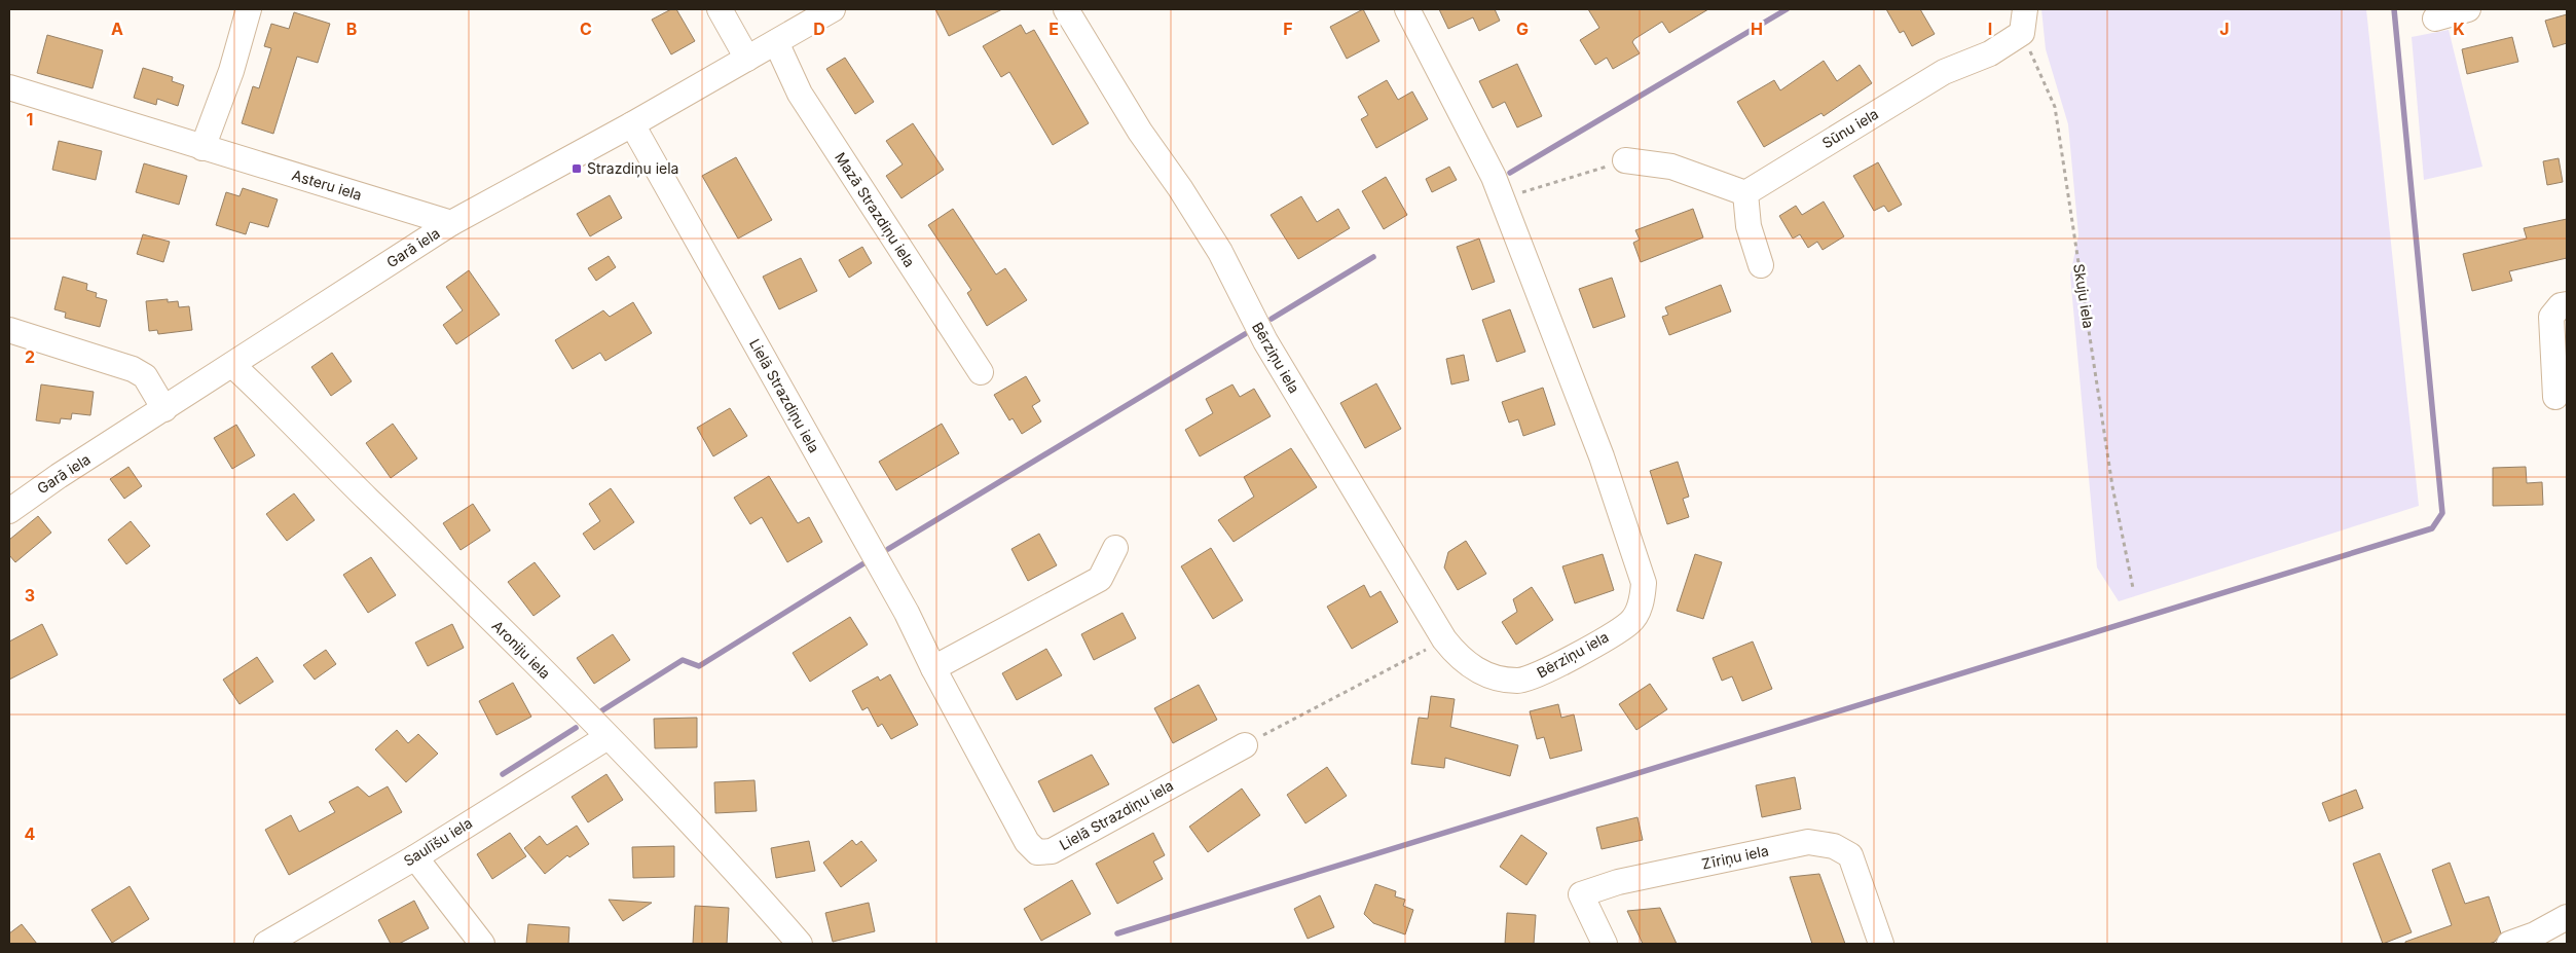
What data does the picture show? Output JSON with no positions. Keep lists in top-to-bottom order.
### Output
{
  "streets": {
    "street": [
      "Sūnu iela",
      "Asteru iela",
      "Mazā Strazdiņu iela",
      "Garā iela",
      "Bērziņu iela",
      "Lielā Strazdiņu iela",
      "Aroniju iela",
      "Saulīšu iela",
      "Zīriņu iela"
    ],
    "path": ["Skuju iela"]
  },
  "crossings": [
    ["Sūnu iela", "Skuju iela"],
    ["Asteru iela", "Garā iela"],
    ["Mazā Strazdiņu iela", "Garā iela"],
    ["Garā iela", "Lielā Strazdiņu iela"],
    ["Garā iela", "Aroniju iela"],
    ["Aroniju iela", "Saulīšu iela"]
  ],
  "places": {
    "transit": ["Strazdiņu iela"]
  },
  "grid": {
    "columns": [
      "A",
      "B",
      "C",
      "D",
      "E",
      "F",
      "G",
      "H",
      "I",
      "J",
      "K"
    ],
    "rows": [
      "1",
      "2",
      "3",
      "4"
    ]
  }
}
